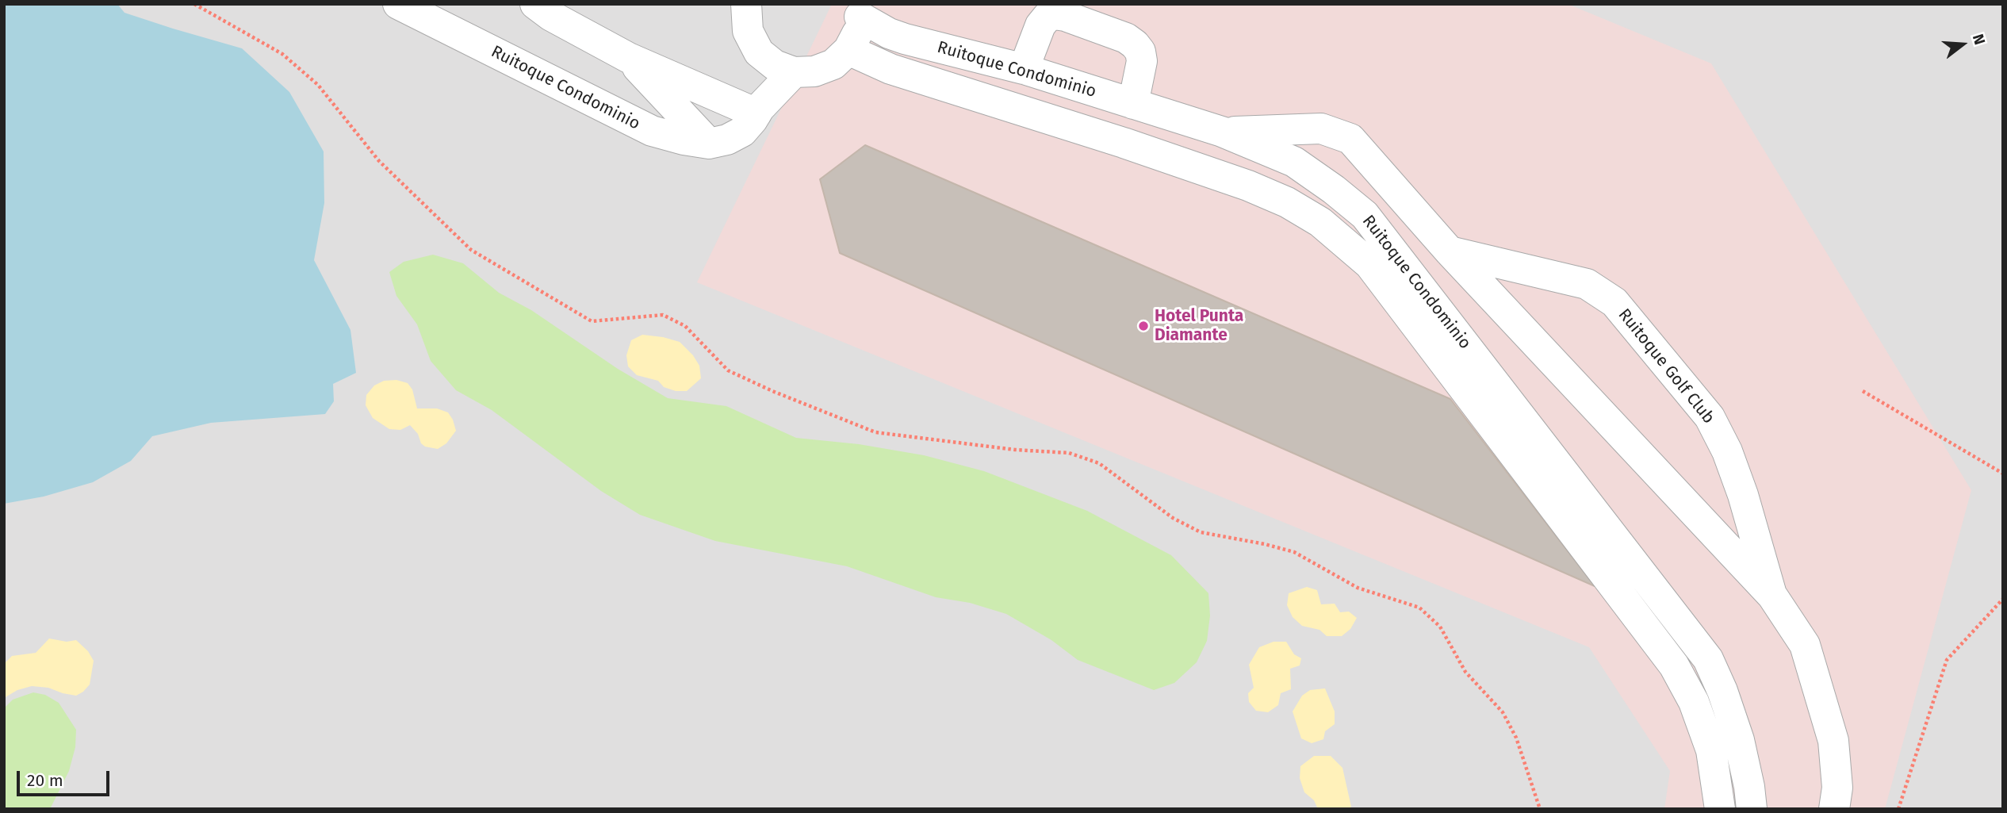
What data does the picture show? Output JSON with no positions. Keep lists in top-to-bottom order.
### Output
{
  "streets": {
    "street": ["Ruitoque Condominio", "Ruitoque Golf Club"]
  },
  "crossings": [
    ["Ruitoque Condominio", "Ruitoque Golf Club"]
  ],
  "places": ["Hotel Punta Diamante"],
  "scale_bar": "20 m",
  "north": "right"
}
